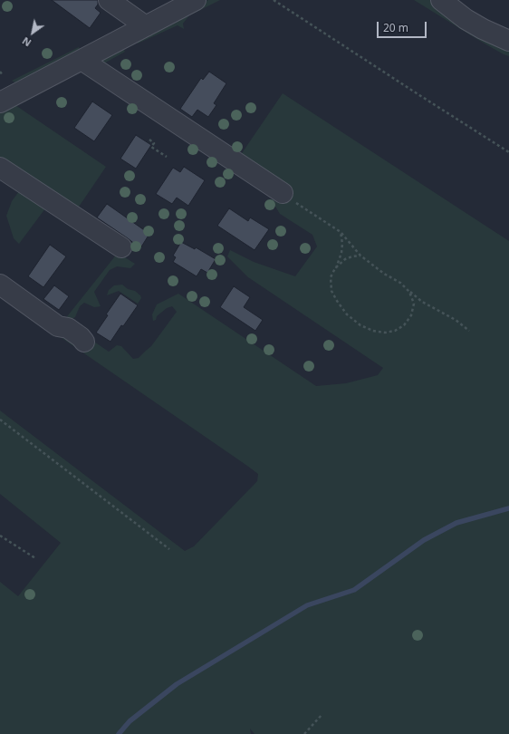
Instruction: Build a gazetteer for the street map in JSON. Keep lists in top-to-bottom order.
{
  "scale_bar": "20 m",
  "north": "bottom left"
}
